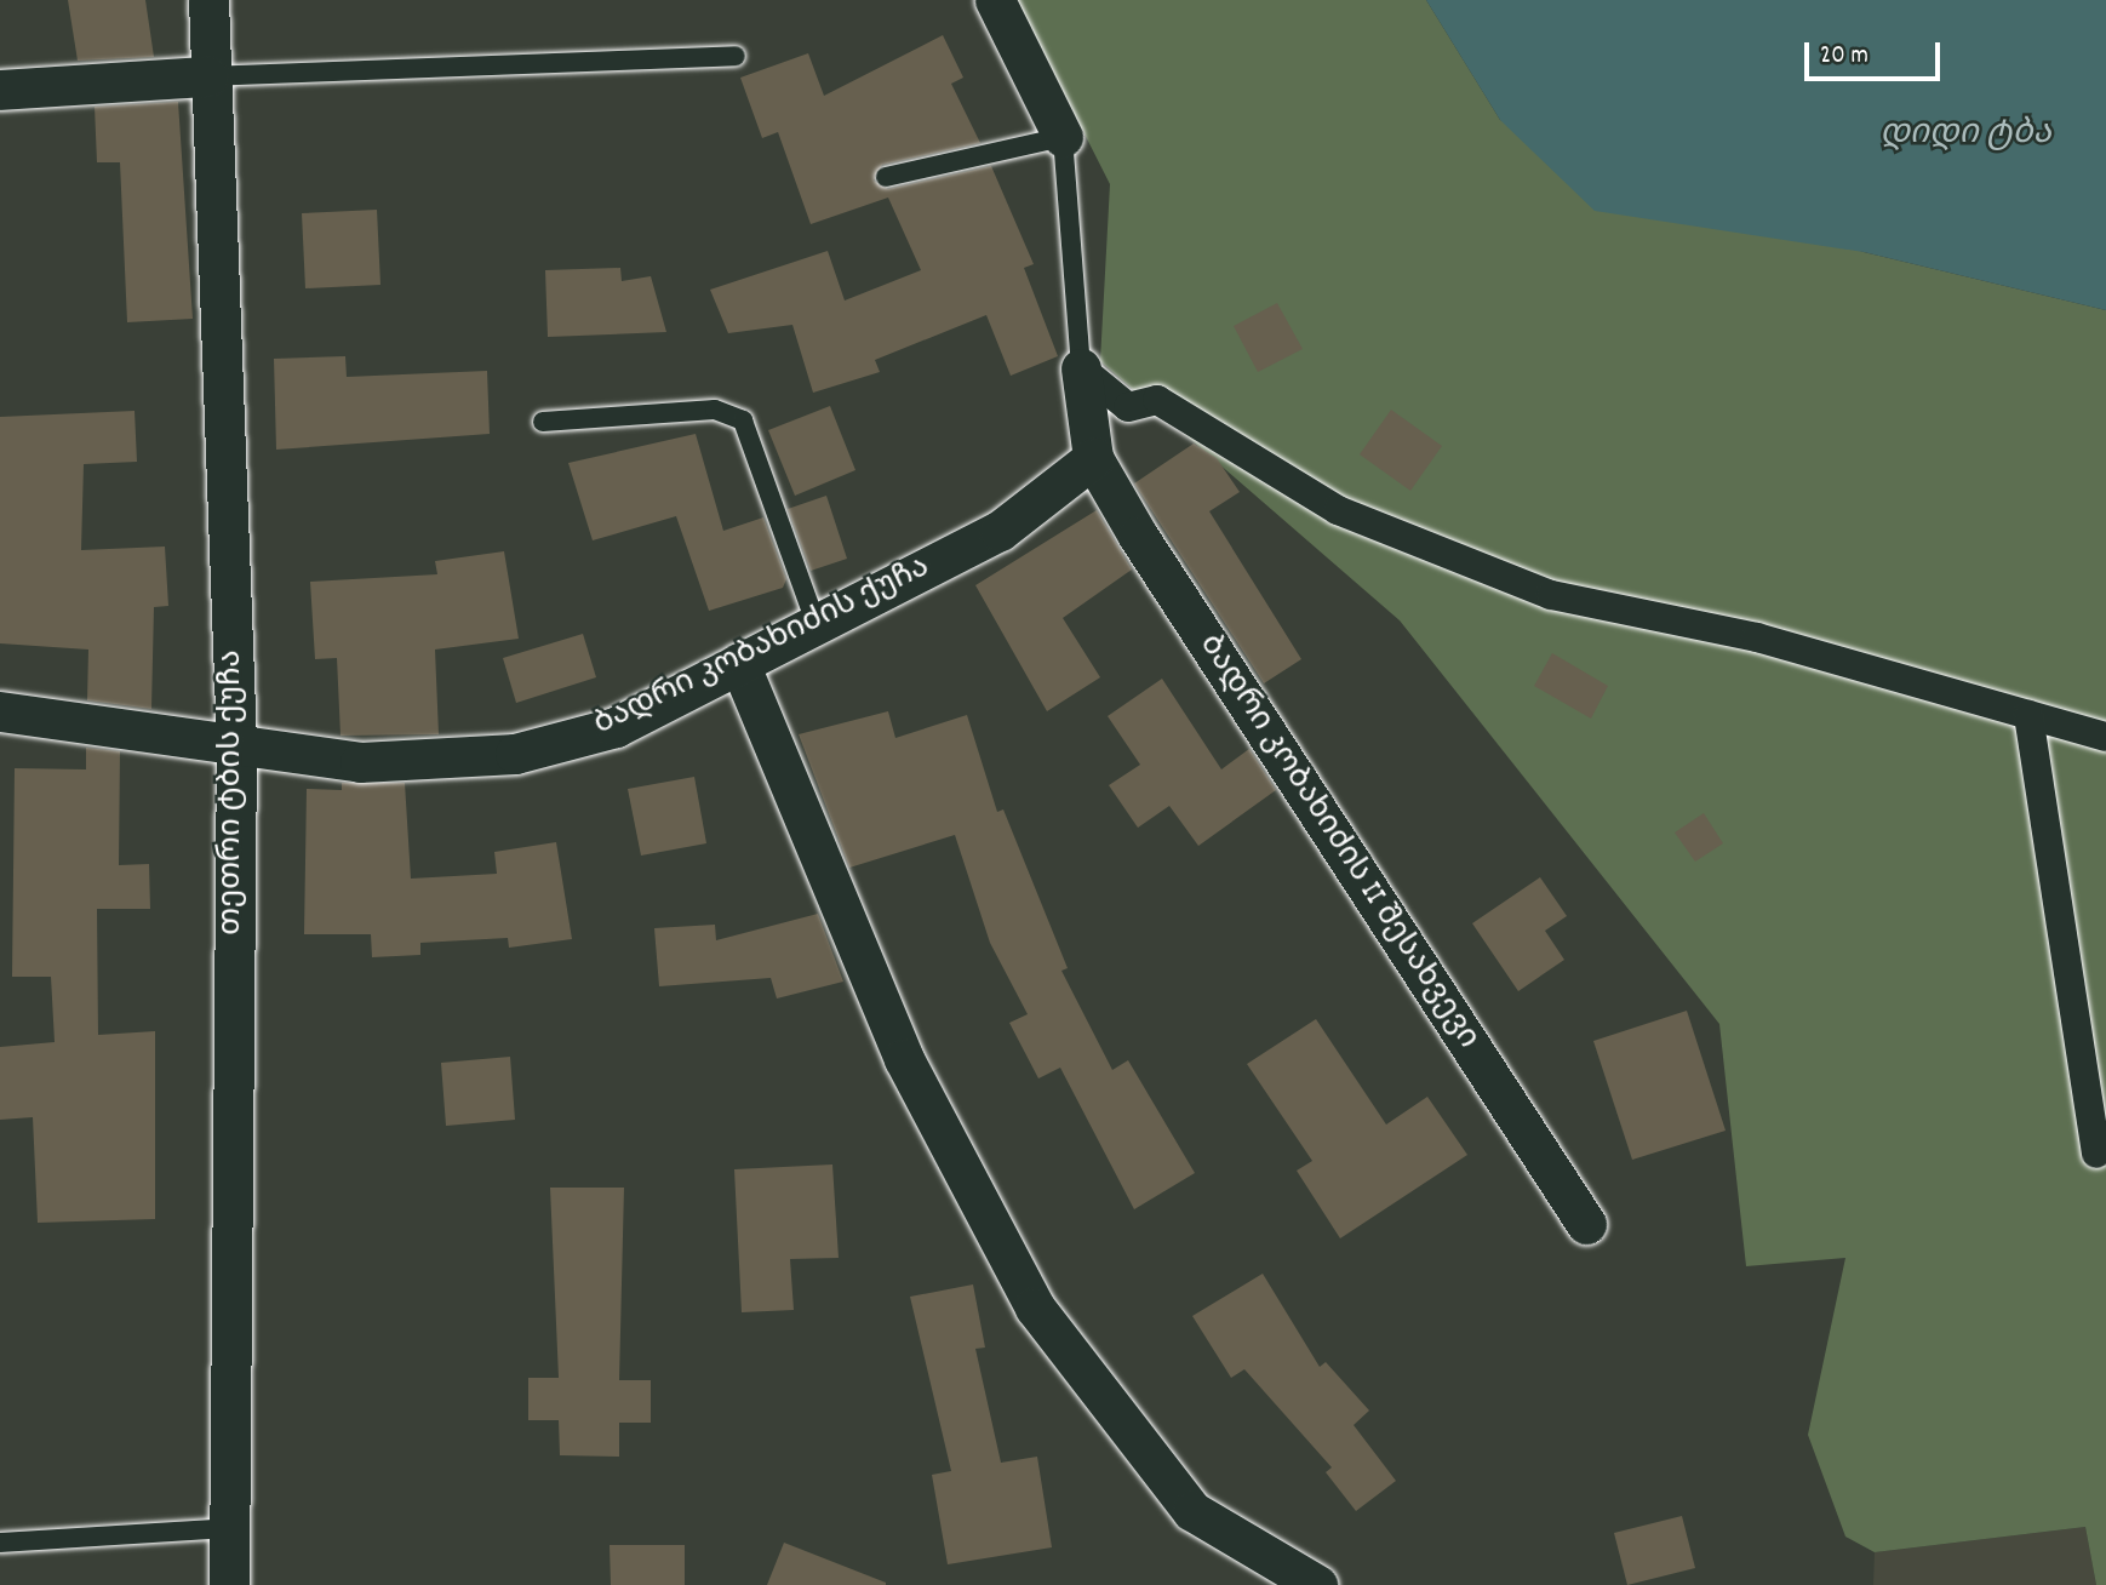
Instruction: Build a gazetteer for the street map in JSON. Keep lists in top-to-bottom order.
{
  "streets": {
    "street": ["ბადრი კობახიძის ქუჩა", "თეთრი ტბის ქუჩა", "ბადრი კობახიძის II შესახვევი"]
  },
  "crossings": [
    ["ბადრი კობახიძის ქუჩა", "თეთრი ტბის ქუჩა"],
    ["ბადრი კობახიძის ქუჩა", "ბადრი კობახიძის II შესახვევი"]
  ],
  "water": ["დიდი ტბა"],
  "scale_bar": "20 m"
}
